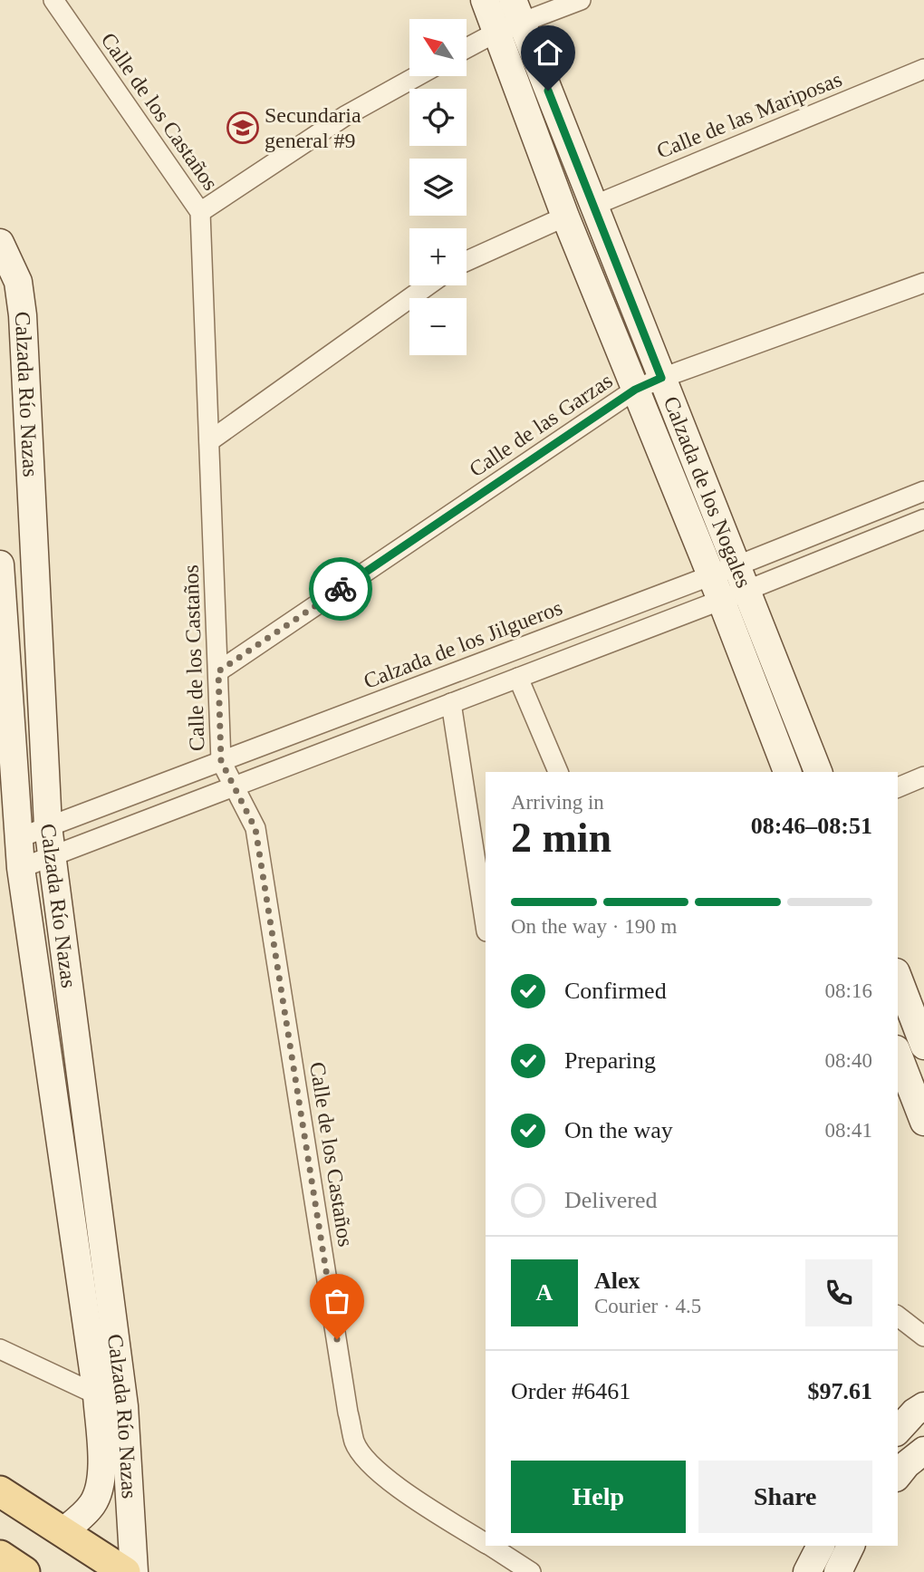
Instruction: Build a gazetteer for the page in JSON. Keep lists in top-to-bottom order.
{
  "streets": {
    "street": [
      "Calle de los Castaños",
      "Calle de las Mariposas",
      "Calzada Río Nazas",
      "Calle de las Garzas",
      "Calzada de los Nogales",
      "Calzada de los Jilgueros"
    ]
  },
  "crossings": [
    ["Calle de los Castaños", "Calle de las Garzas"],
    ["Calle de los Castaños", "Calzada de los Jilgueros"],
    ["Calle de las Mariposas", "Calzada de los Nogales"],
    ["Calzada Río Nazas", "Calzada de los Jilgueros"],
    ["Calle de las Garzas", "Calzada de los Nogales"],
    ["Calzada de los Nogales", "Calzada de los Jilgueros"]
  ],
  "places": {
    "school or university": ["Secundaria general #9"]
  },
  "north": "top left",
  "page": {
    "map_buttons": ["+", "−"],
    "heading": ["2 min", "Arriving in", "08:46–08:51"],
    "panel": [
      "Alex",
      "Courier · 4.5",
      "Order #6461",
      "$97.61"
    ],
    "bar": "On the way · 190 m",
    "list": [
      ["Confirmed", "08:16"],
      ["Preparing", "08:40"],
      ["On the way", "08:41"],
      "Delivered"
    ],
    "round": "A",
    "buttons": ["Help", "Share"]
  }
}
